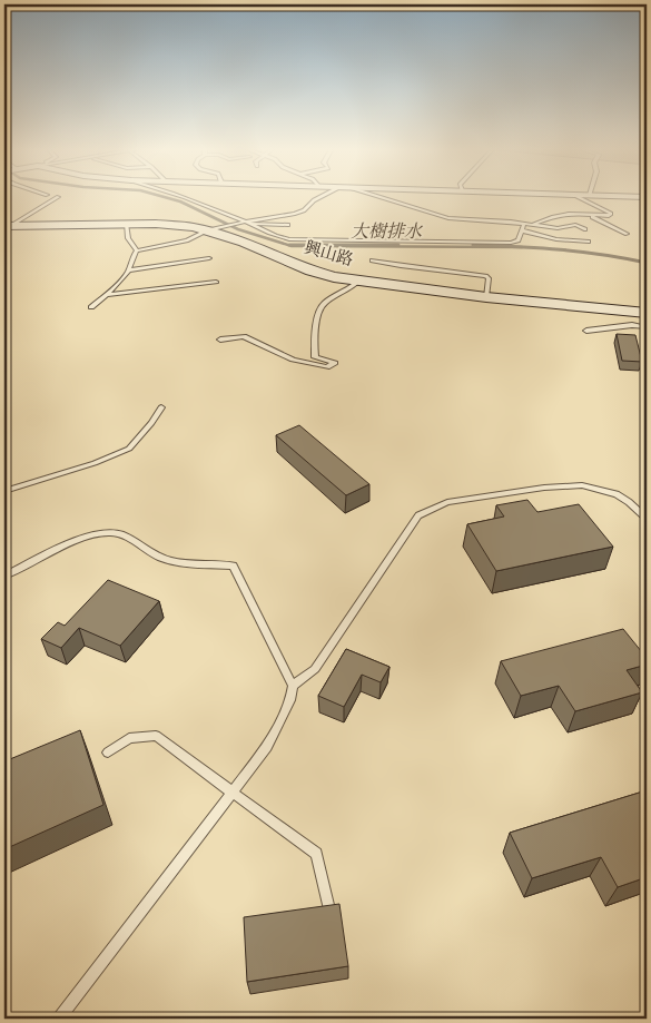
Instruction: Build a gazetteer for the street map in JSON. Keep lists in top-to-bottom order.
{
  "streets": {
    "main road": ["興山路"]
  },
  "water": ["大樹排水"]
}
